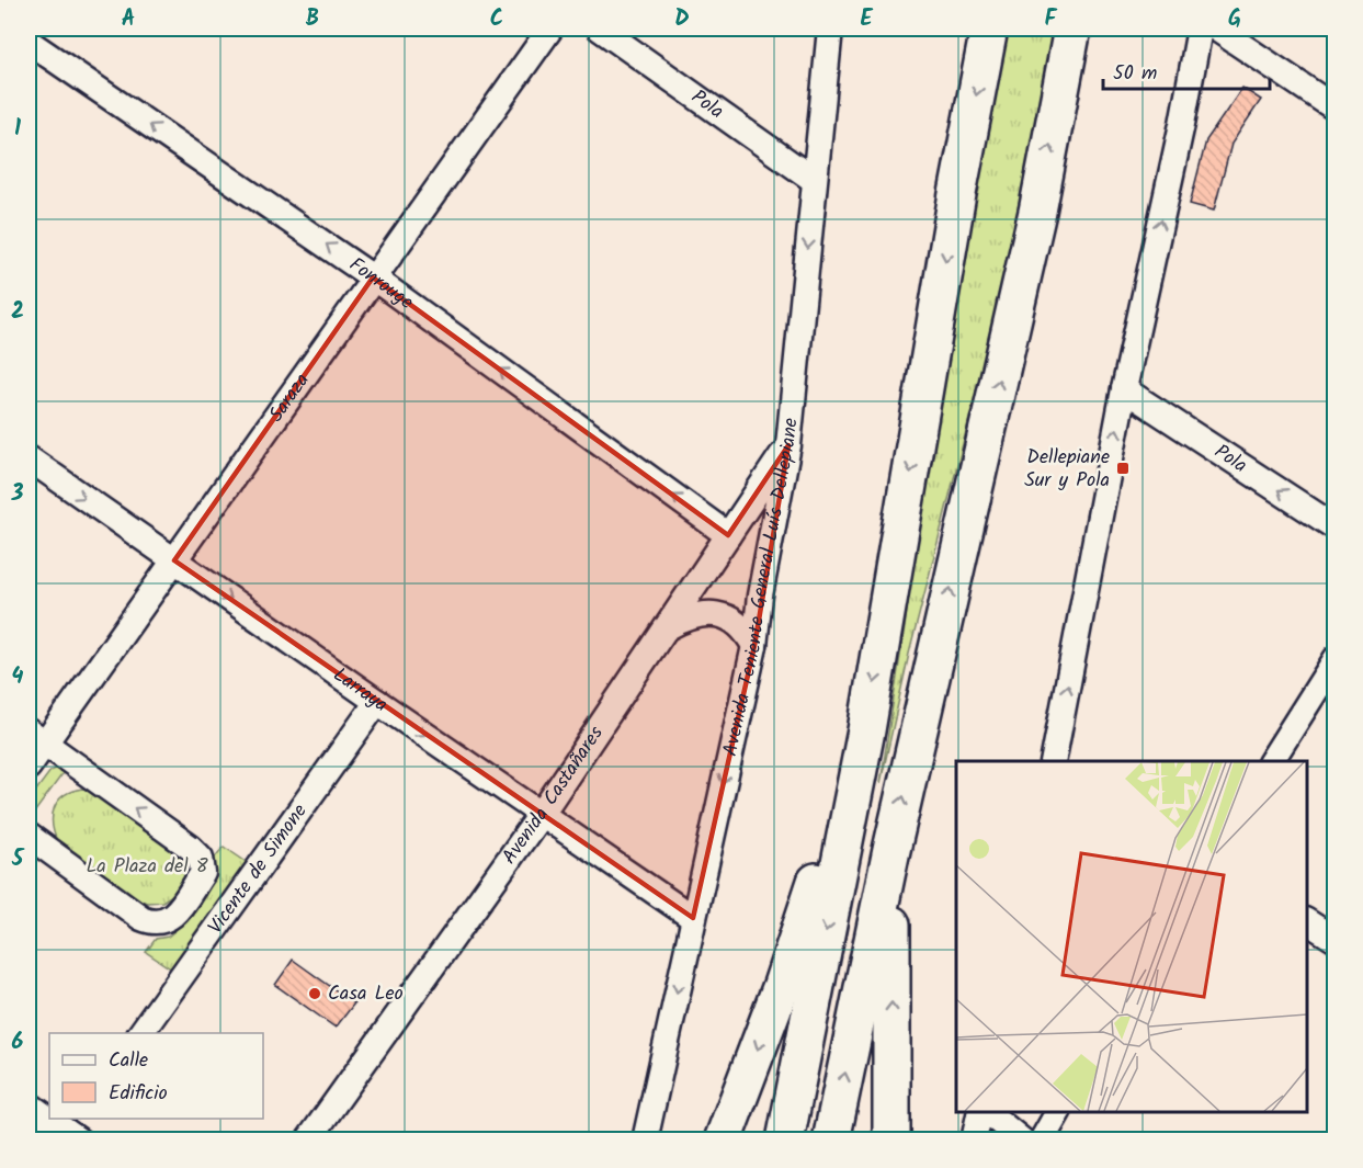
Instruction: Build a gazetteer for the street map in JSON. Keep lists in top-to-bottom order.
{
  "streets": {
    "street": [
      "Pola",
      "Fonrouge",
      "Saraza",
      "Avenida Teniente General Luís Dellepiane",
      "Larraya",
      "Avenida Castañares",
      "Vicente de Simone"
    ]
  },
  "crossings": [
    ["Pola", "Avenida Teniente General Luís Dellepiane"],
    ["Fonrouge", "Saraza"],
    ["Fonrouge", "Avenida Castañares"],
    ["Saraza", "Larraya"],
    ["Saraza", "Vicente de Simone"],
    ["Avenida Teniente General Luís Dellepiane", "Larraya"],
    ["Avenida Teniente General Luís Dellepiane", "Avenida Castañares"],
    ["Larraya", "Avenida Castañares"],
    ["Larraya", "Vicente de Simone"]
  ],
  "one_way": [
    "Pola",
    "Fonrouge",
    "Avenida Teniente General Luís Dellepiane",
    "Larraya"
  ],
  "parks": ["La Plaza del 8"],
  "places": {
    "transit": ["Dellepiane Sur y Pola"],
    "other": ["Casa Leo"]
  },
  "legend": ["Calle", "Edificio"],
  "scale_bar": "50 m",
  "grid": {
    "columns": [
      "A",
      "B",
      "C",
      "D",
      "E",
      "F",
      "G"
    ],
    "rows": [
      "1",
      "2",
      "3",
      "4",
      "5",
      "6"
    ]
  }
}
